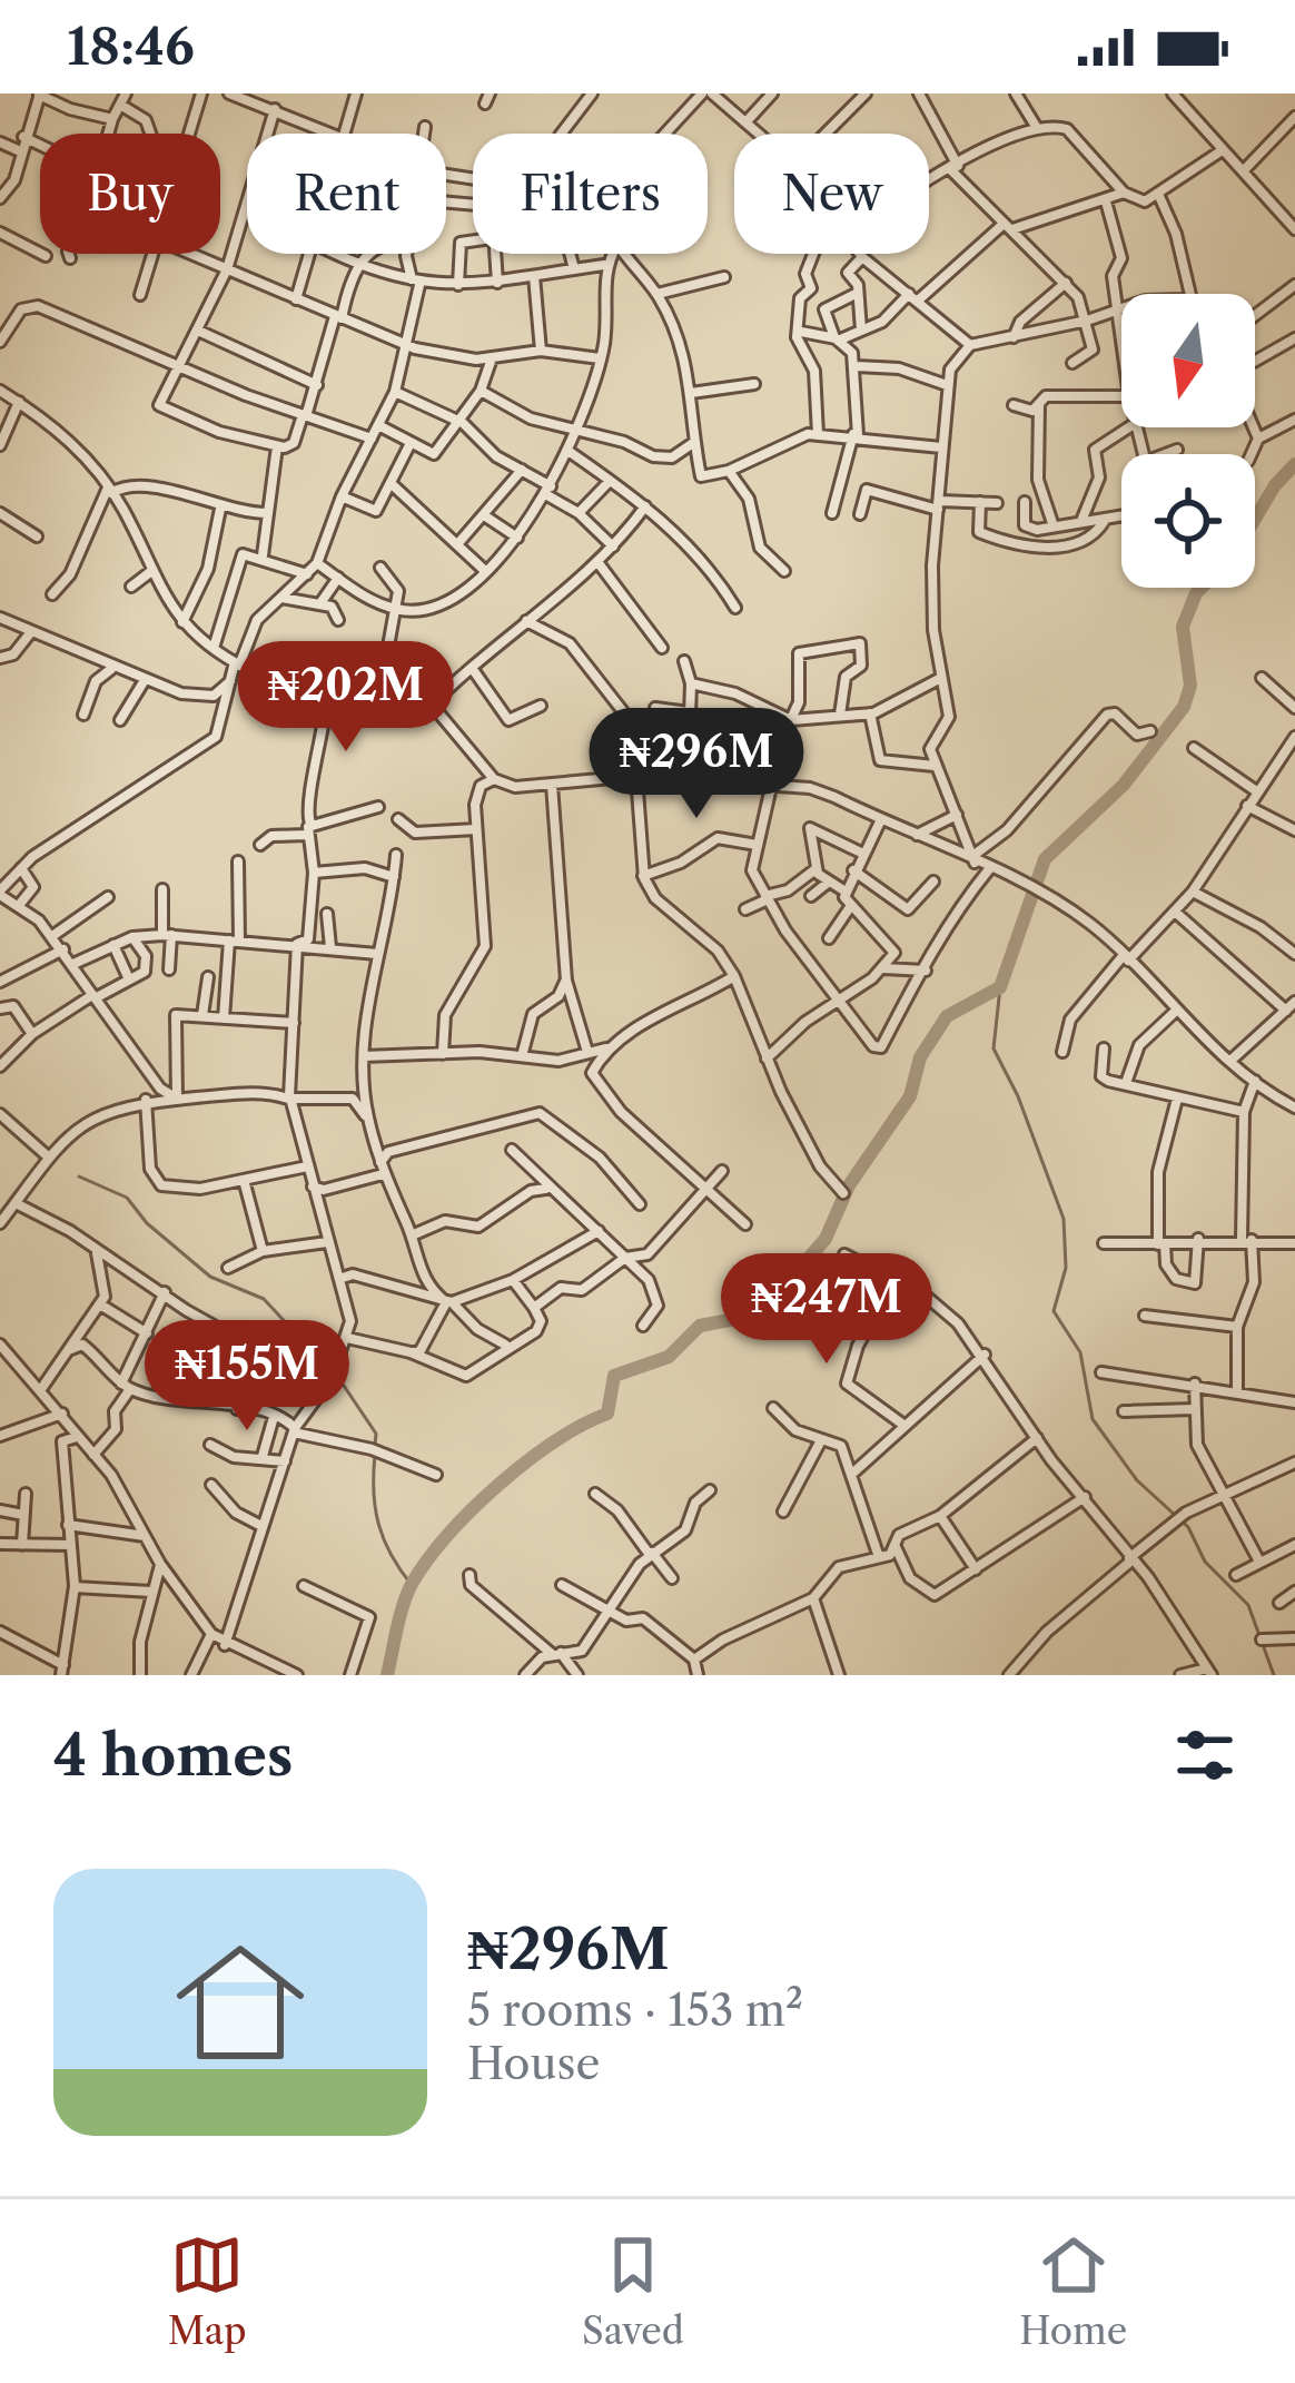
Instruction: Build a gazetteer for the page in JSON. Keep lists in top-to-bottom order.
{
  "north": "bottom",
  "page": {
    "status": "18:46",
    "chip": [
      "Buy",
      "Rent",
      "Filters",
      "New"
    ],
    "price": [
      "₦202M",
      "₦296M",
      "₦247M",
      "₦155M"
    ],
    "heading": "4 homes",
    "list": [
      {
        "name": "₦296M",
        "note": "5 rooms · 153 m² · House"
      }
    ],
    "tabs": ["Map", "Saved", "Home"]
  }
}
